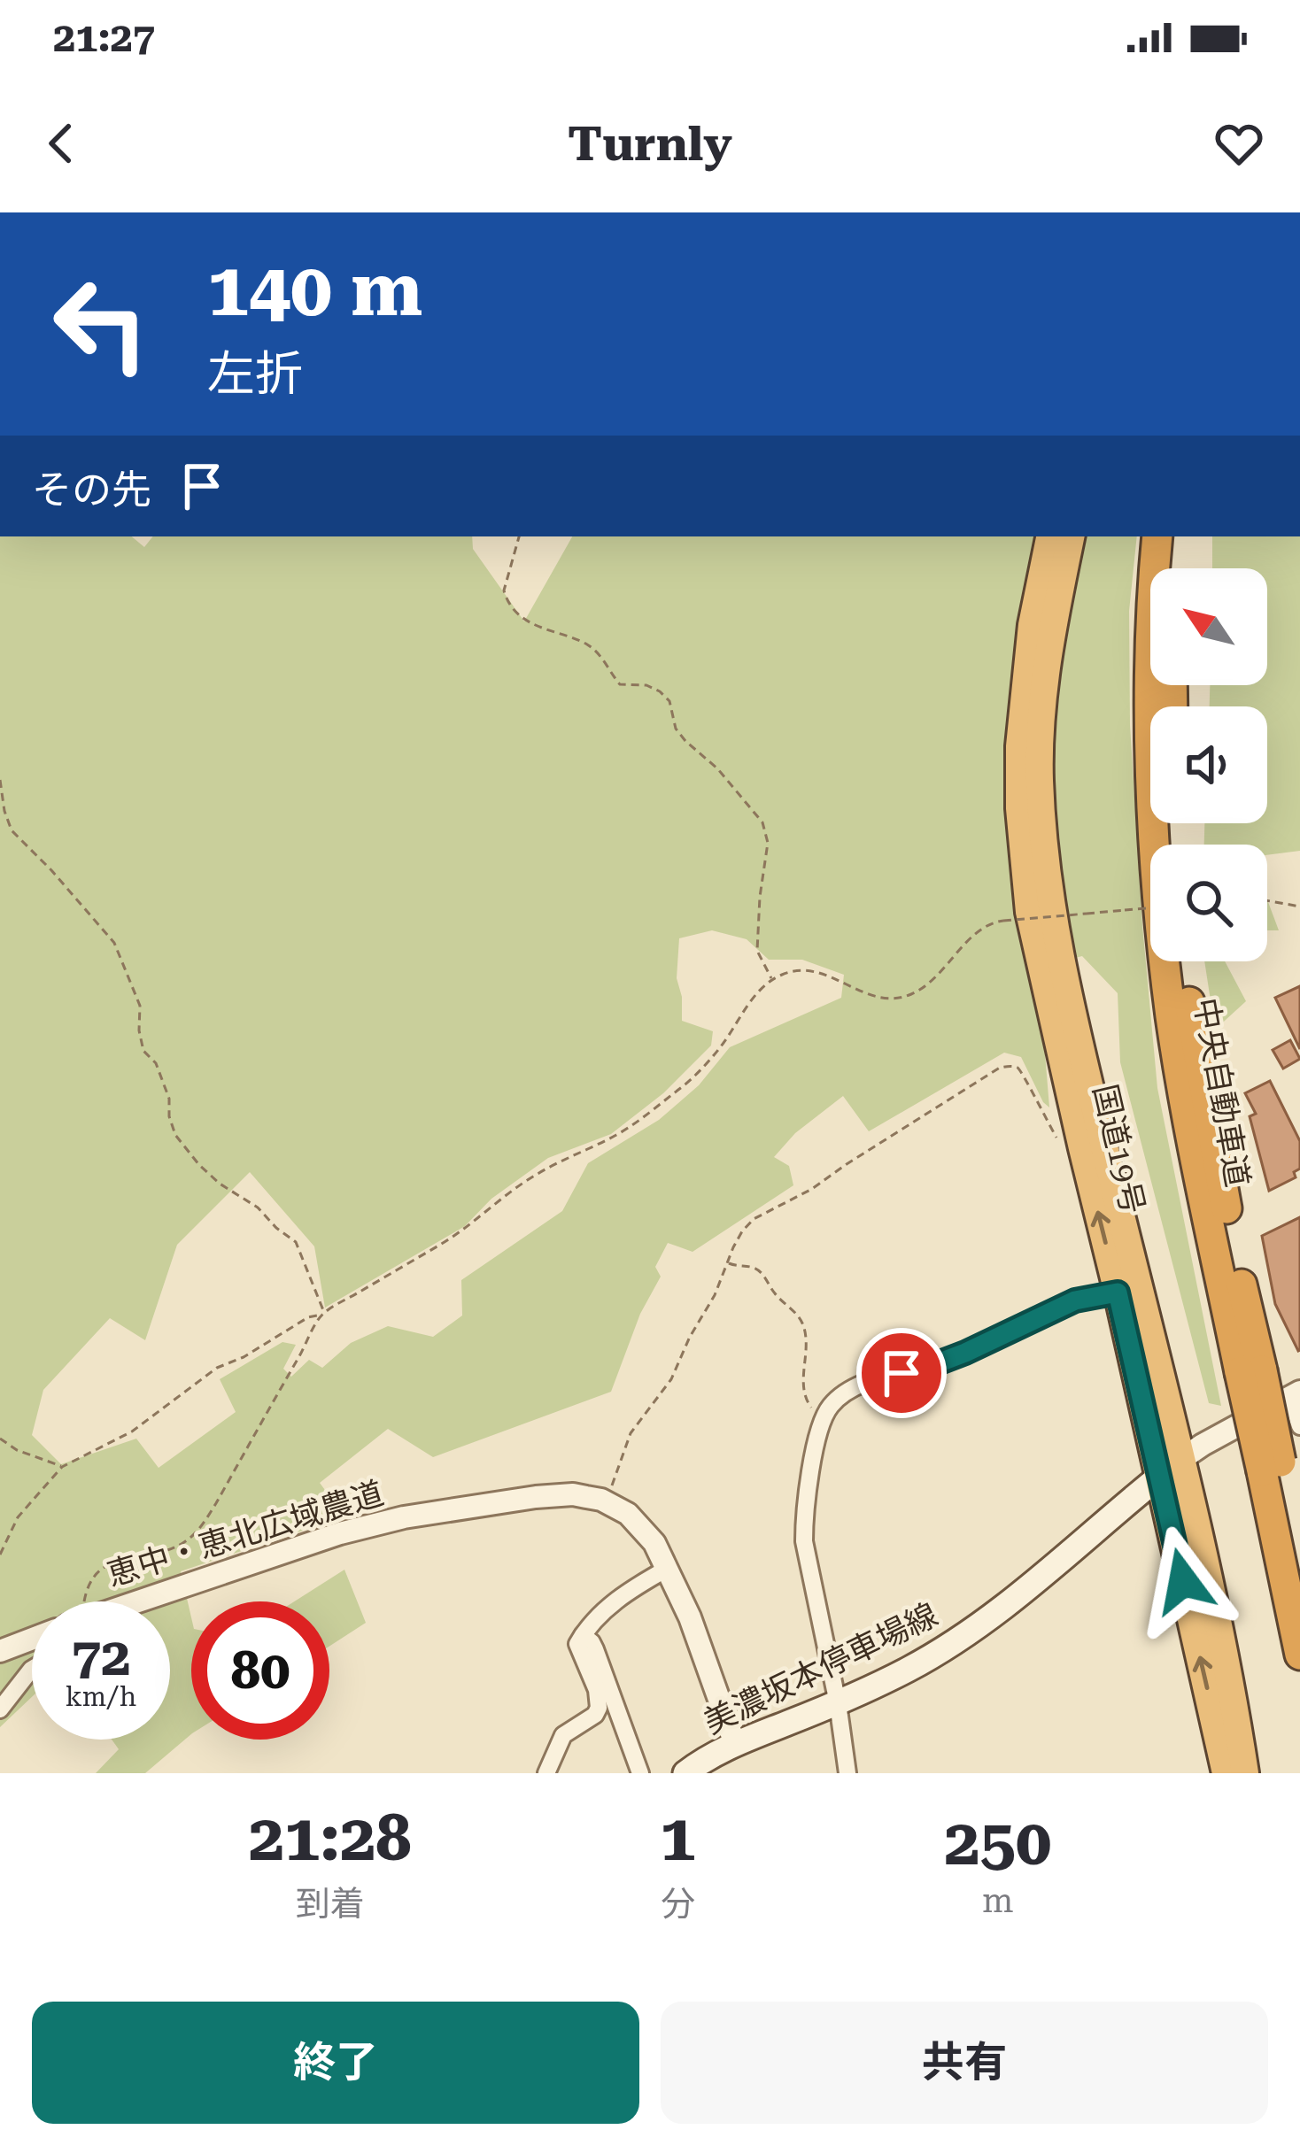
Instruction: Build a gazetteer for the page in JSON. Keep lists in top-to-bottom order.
{
  "streets": {
    "highway": ["中央自動車道", "国道19号"],
    "main road": ["美濃坂本停車場線"],
    "street": ["恵中・恵北広域農道"]
  },
  "crossings": [
    ["国道19号", "美濃坂本停車場線"]
  ],
  "north": "top left",
  "page": {
    "status": "21:27",
    "header": "Turnly",
    "turn": ["140 m", "左折"],
    "then": "その先",
    "speed": "72 km/h",
    "limit": "80",
    "eta": [
      "21:28",
      "到着",
      "1",
      "分",
      "250",
      "m"
    ],
    "buttons": ["終了", "共有"]
  }
}
